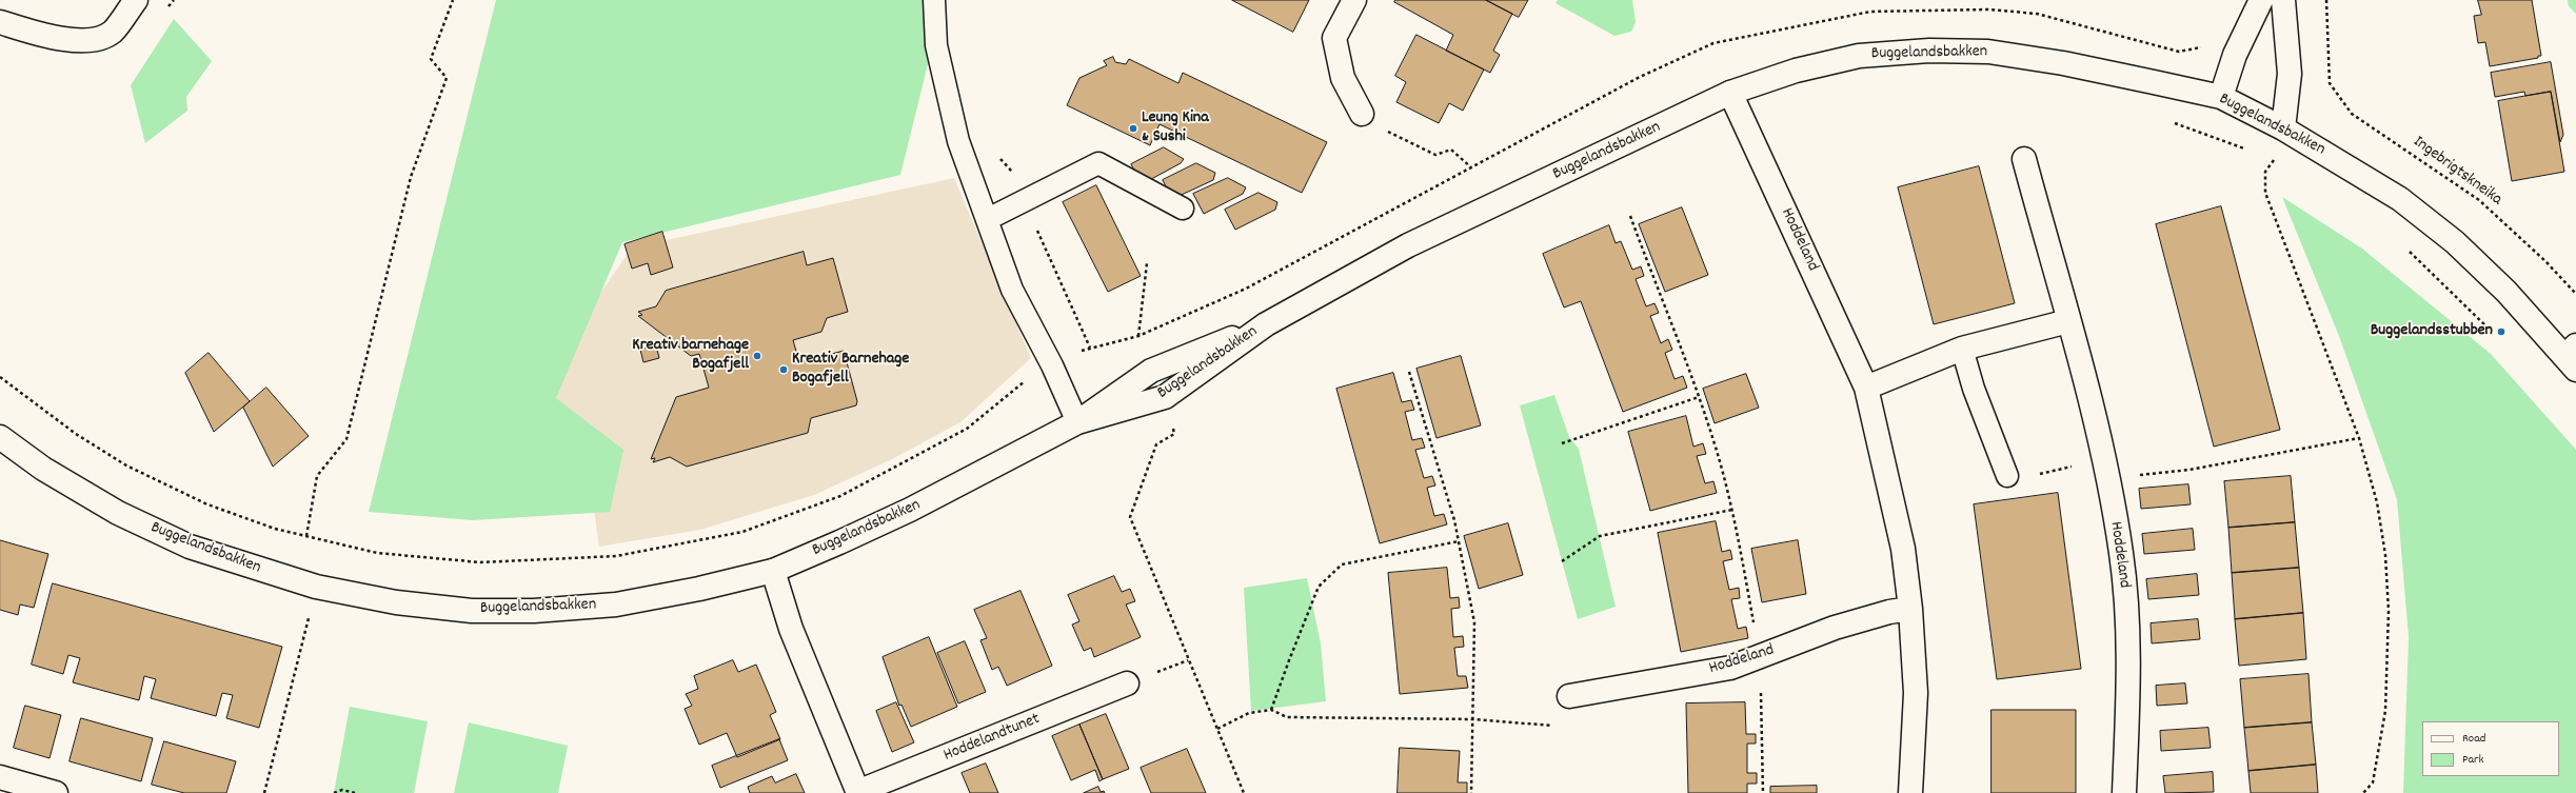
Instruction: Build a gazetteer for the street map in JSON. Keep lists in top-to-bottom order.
{
  "streets": {
    "street": ["Buggelandsbakken", "Hoddeland", "Hoddelandtunet"],
    "path": ["Ingebrigtskneika"]
  },
  "crossings": [
    ["Buggelandsbakken", "Hoddeland"],
    ["Buggelandsbakken", "Hoddelandtunet"]
  ],
  "places": [
    "Leung Kina & Sushi",
    "Buggelandsstubben",
    "Kreativ barnehage Bogafjell",
    "Kreativ Barnehage Bogafjell"
  ],
  "legend": ["Road", "Park"]
}
